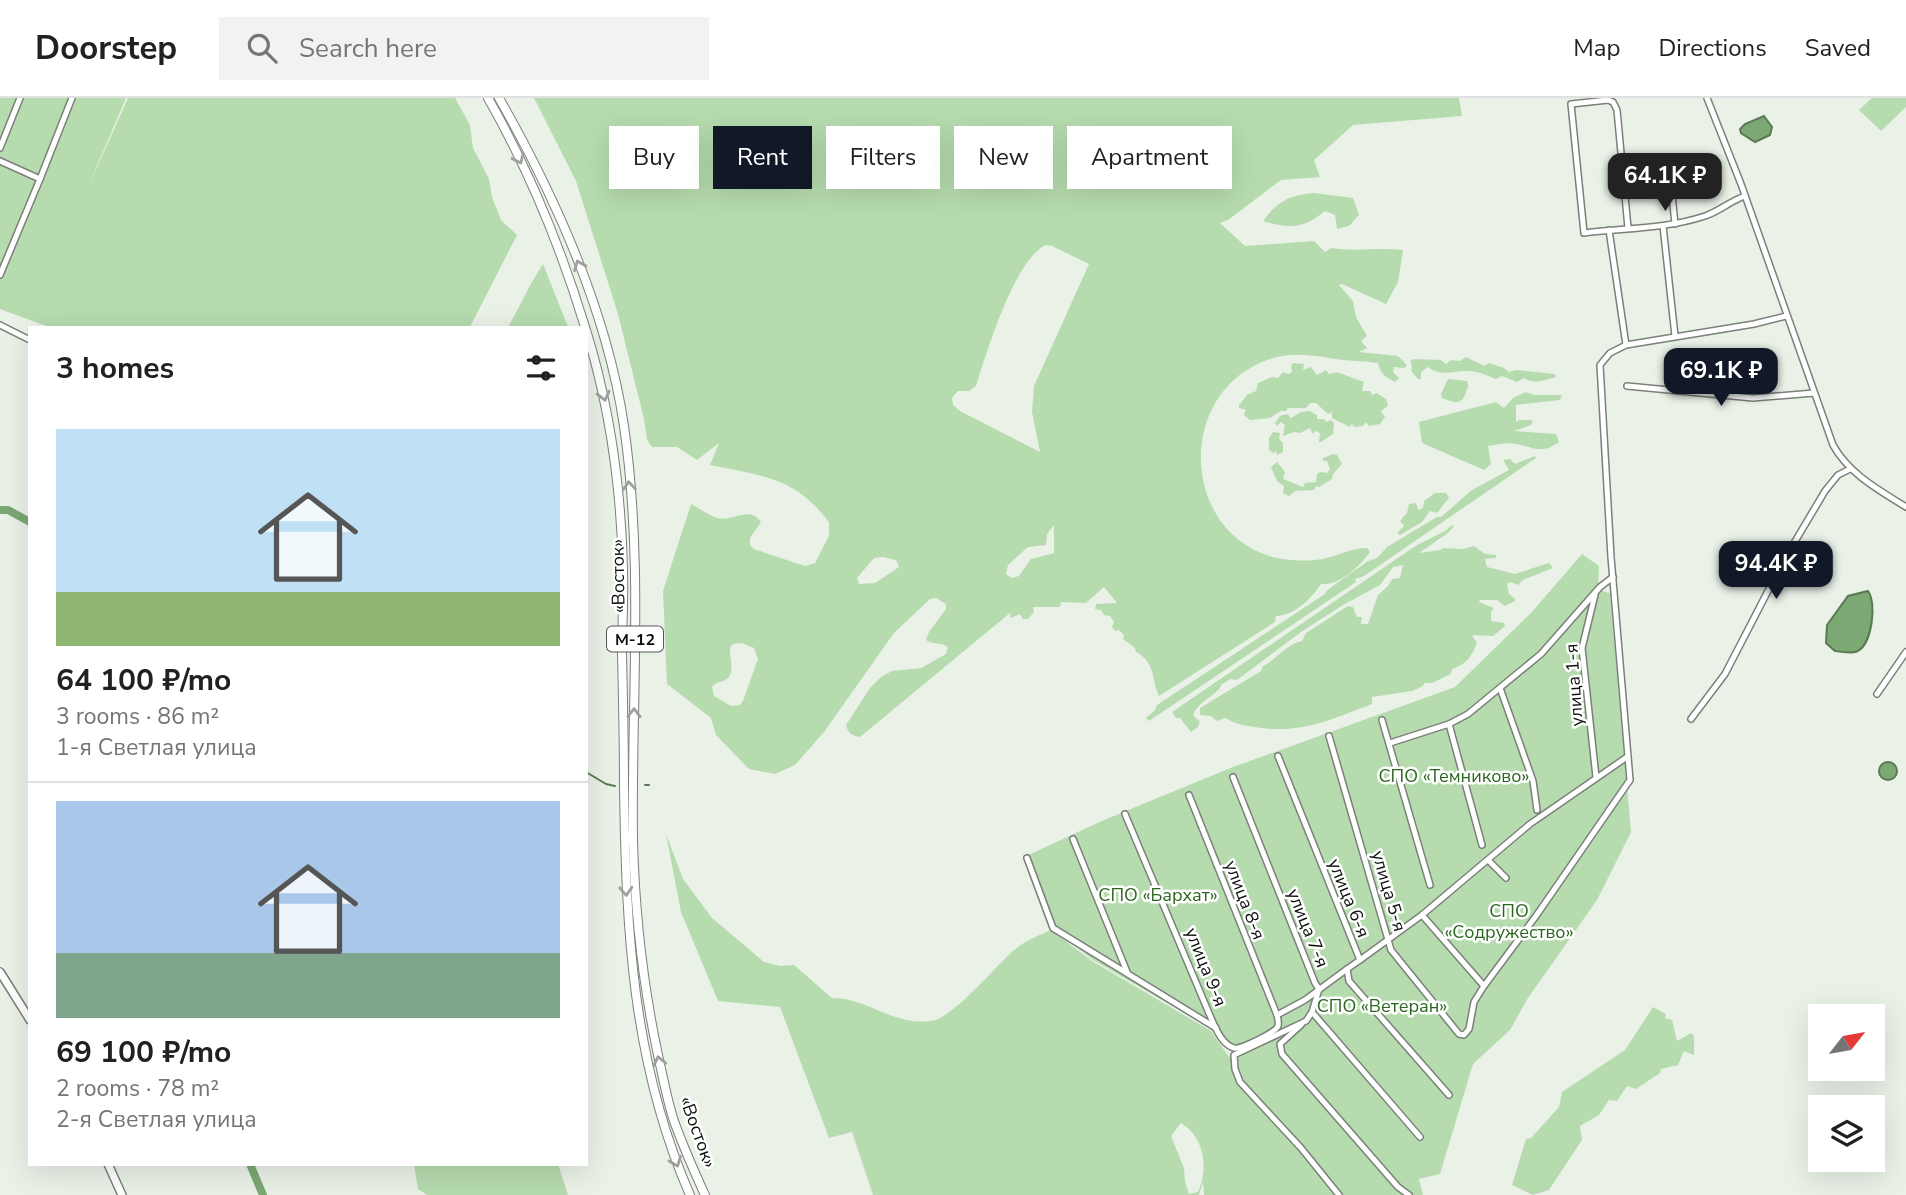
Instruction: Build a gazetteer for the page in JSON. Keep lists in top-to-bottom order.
{
  "streets": {
    "highway": ["«Восток»", "М-12"],
    "street": [
      "улица 1-я",
      "улица 5-я",
      "улица 6-я",
      "улица 8-я",
      "улица 7-я",
      "улица 9-я"
    ]
  },
  "crossings": [
    ["улица 6-я", "улица 8-я"],
    ["улица 6-я", "улица 7-я"],
    ["улица 6-я", "улица 9-я"]
  ],
  "parks": [
    "СПО «Темниково»",
    "СПО «Бархат»",
    "СПО «Содружество»",
    "СПО «Ветеран»"
  ],
  "north": "top right",
  "page": {
    "header": "Doorstep",
    "search": "Search here",
    "nav": ["Map", "Directions", "Saved"],
    "chip": [
      "Buy",
      "Rent",
      "Filters",
      "New",
      "Apartment"
    ],
    "price": ["64.1K ₽", "69.1K ₽", "94.4K ₽"],
    "heading": "3 homes",
    "list": [
      {
        "name": "64 100 ₽/mo",
        "note": "3 rooms · 86 m² · 1-я Светлая улица"
      },
      {
        "name": "69 100 ₽/mo",
        "note": "2 rooms · 78 m² · 2-я Светлая улица"
      }
    ]
  }
}
